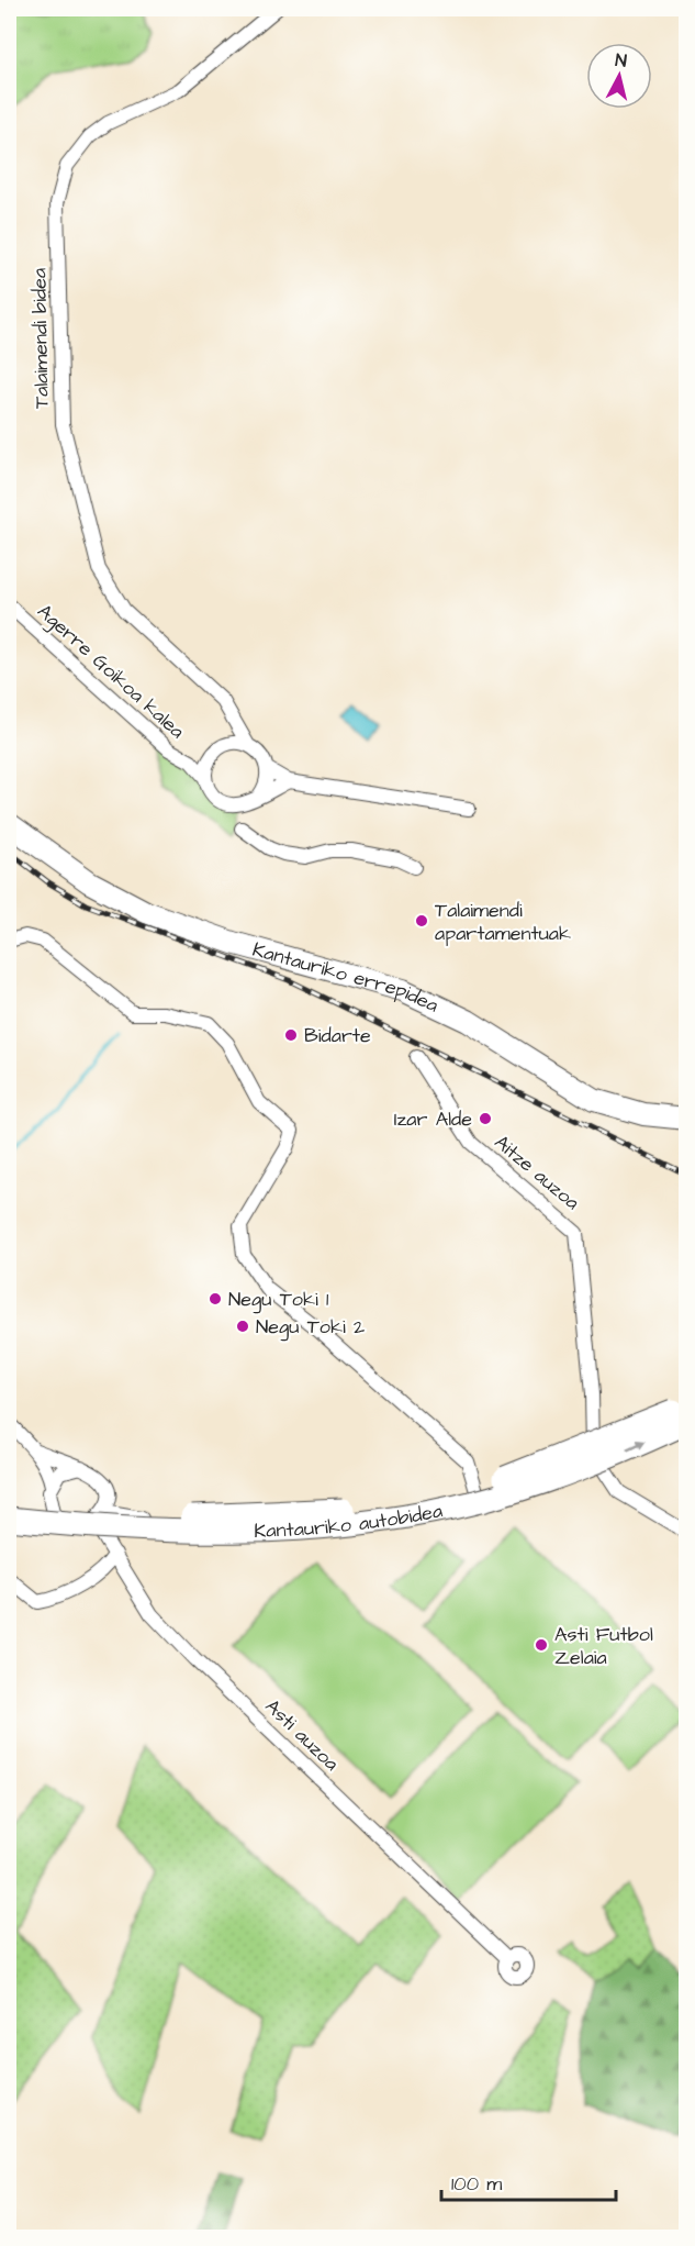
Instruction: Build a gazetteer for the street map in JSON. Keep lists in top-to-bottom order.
{
  "streets": {
    "highway": ["Kantauriko errepidea", "Kantauriko autobidea"],
    "street": [
      "Talaimendi bidea",
      "Agerre Goikoa kalea",
      "Aitze auzoa",
      "Asti auzoa"
    ]
  },
  "crossings": [
    ["Talaimendi bidea", "Agerre Goikoa kalea"]
  ],
  "places": [
    "Talaimendi apartamentuak",
    "Bidarte",
    "Izar Alde",
    "Negu Toki 1",
    "Negu Toki 2",
    "Asti Futbol Zelaia"
  ],
  "scale_bar": "100 m",
  "north": "top"
}
